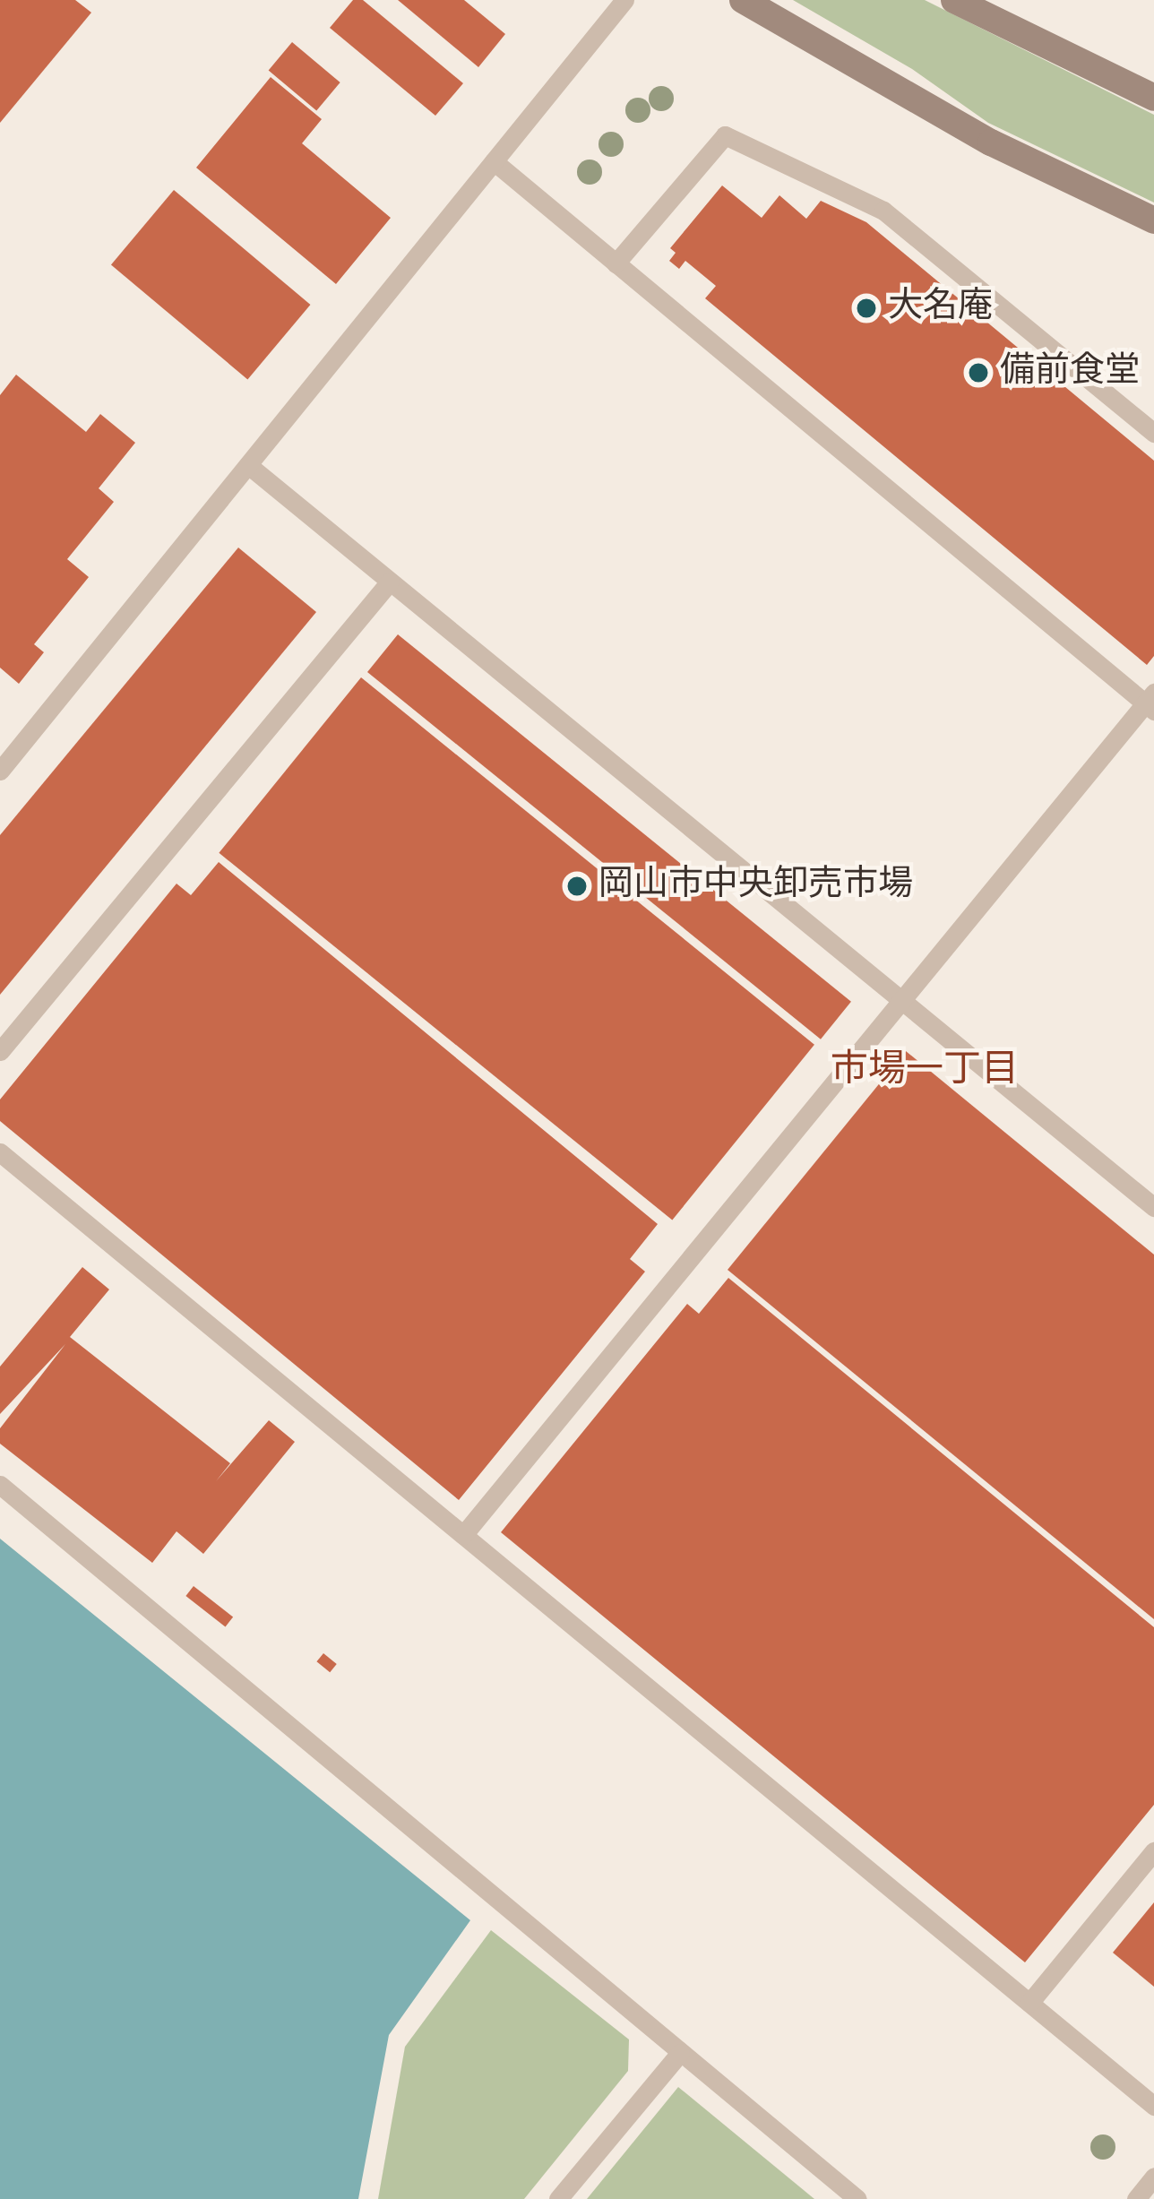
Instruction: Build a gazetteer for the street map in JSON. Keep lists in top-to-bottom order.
{
  "districts": ["市場一丁目"],
  "places": ["大名庵", "備前食堂", "岡山市中央卸売市場"]
}
